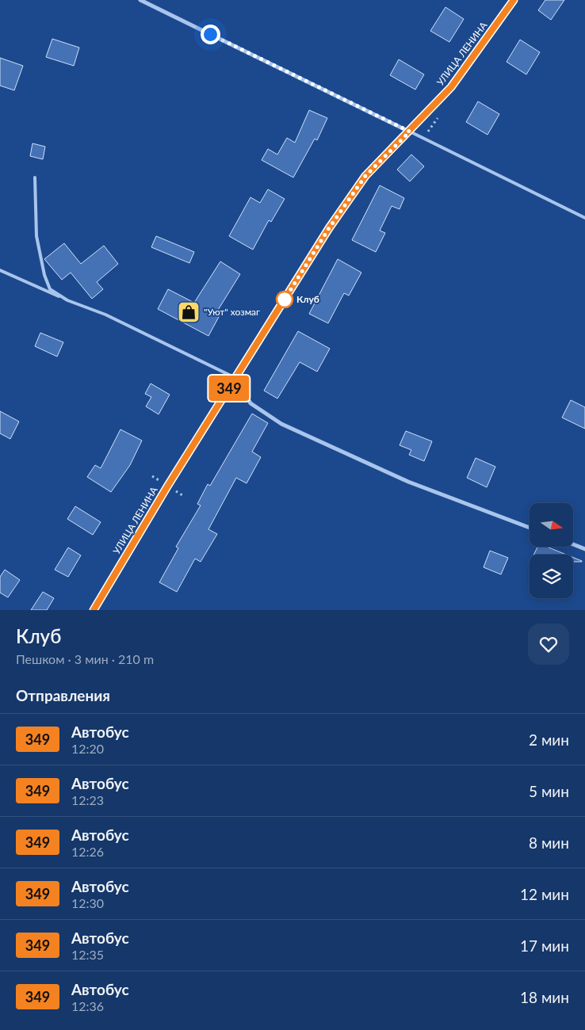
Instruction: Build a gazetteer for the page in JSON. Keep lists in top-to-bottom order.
{
  "streets": {
    "main road": ["УЛИЦА ЛЕНИНА"]
  },
  "places": {
    "other": ["Клуб"],
    "shop": ["\"Уют\" хозмаг"]
  },
  "lines": ["bus line 349"],
  "north": "right",
  "page": {
    "on_map": "349",
    "heading": [
      ["Клуб", "Пешком · 3 мин · 210 m"],
      "Отправления"
    ],
    "list": [
      {
        "mark": "349",
        "name": "Автобус",
        "note": "12:20",
        "value": "2 мин"
      },
      {
        "mark": "349",
        "name": "Автобус",
        "note": "12:23",
        "value": "5 мин"
      },
      {
        "mark": "349",
        "name": "Автобус",
        "note": "12:26",
        "value": "8 мин"
      },
      {
        "mark": "349",
        "name": "Автобус",
        "note": "12:30",
        "value": "12 мин"
      },
      {
        "mark": "349",
        "name": "Автобус",
        "note": "12:35",
        "value": "17 мин"
      },
      {
        "mark": "349",
        "name": "Автобус",
        "note": "12:36",
        "value": "18 мин"
      }
    ]
  }
}
